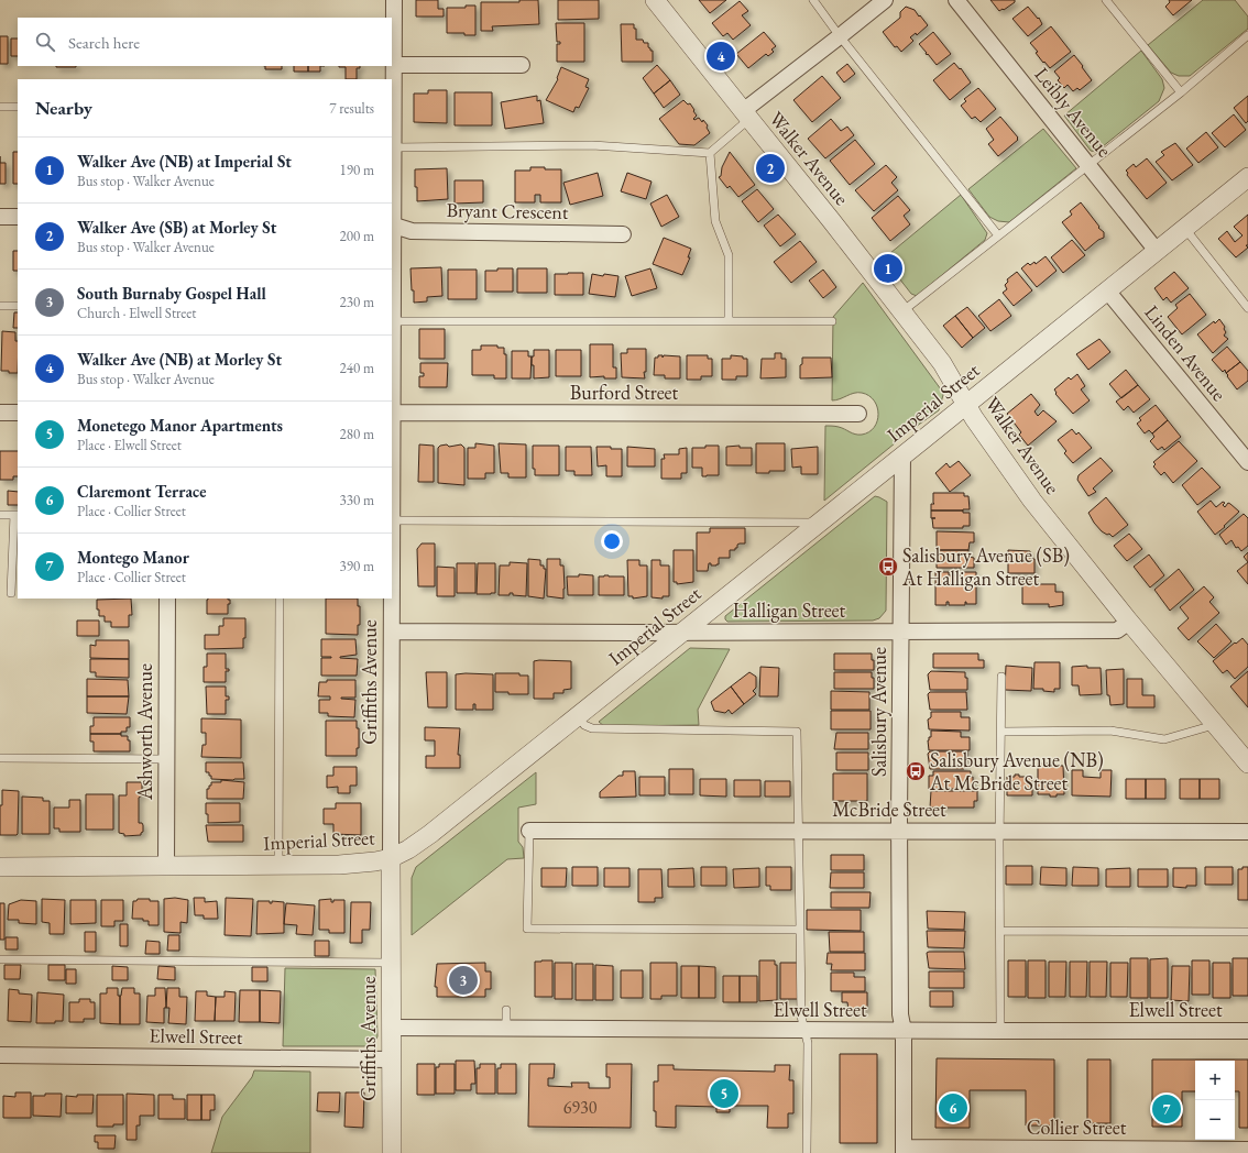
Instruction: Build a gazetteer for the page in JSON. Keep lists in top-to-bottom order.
{
  "streets": {
    "street": [
      "Leibly Avenue",
      "Walker Avenue",
      "Bryant Crescent",
      "Linden Avenue",
      "Burford Street",
      "Imperial Street",
      "Halligan Street",
      "Griffiths Avenue",
      "Salisbury Avenue",
      "Ashworth Avenue",
      "McBride Street",
      "Elwell Street",
      "Collier Street"
    ]
  },
  "crossings": [
    ["Leibly Avenue", "Imperial Street"],
    ["Walker Avenue", "Imperial Street"],
    ["Walker Avenue", "Halligan Street"],
    ["Bryant Crescent", "Griffiths Avenue"],
    ["Linden Avenue", "Imperial Street"],
    ["Burford Street", "Griffiths Avenue"],
    ["Imperial Street", "Halligan Street"],
    ["Imperial Street", "Griffiths Avenue"],
    ["Imperial Street", "Salisbury Avenue"],
    ["Imperial Street", "Ashworth Avenue"],
    ["Halligan Street", "Griffiths Avenue"],
    ["Halligan Street", "Salisbury Avenue"],
    ["Griffiths Avenue", "Elwell Street"],
    ["Salisbury Avenue", "McBride Street"],
    ["Salisbury Avenue", "Elwell Street"],
    ["Salisbury Avenue", "Collier Street"]
  ],
  "places": {
    "bus stop": ["Salisbury Avenue (SB) At Halligan Street", "Salisbury Avenue (NB) At McBride Street"]
  },
  "house_numbers": ["6930"],
  "page": {
    "search": "Search here",
    "pins": [
      "4",
      "2",
      "1",
      "3",
      "5",
      "6",
      "7"
    ],
    "heading": ["Nearby", "7 results"],
    "list": [
      {
        "mark": "1",
        "name": "Walker Ave (NB) at Imperial St",
        "note": "Bus stop · Walker Avenue",
        "value": "190 m"
      },
      {
        "mark": "2",
        "name": "Walker Ave (SB) at Morley St",
        "note": "Bus stop · Walker Avenue",
        "value": "200 m"
      },
      {
        "mark": "3",
        "name": "South Burnaby Gospel Hall",
        "note": "Church · Elwell Street",
        "value": "230 m"
      },
      {
        "mark": "4",
        "name": "Walker Ave (NB) at Morley St",
        "note": "Bus stop · Walker Avenue",
        "value": "240 m"
      },
      {
        "mark": "5",
        "name": "Monetego Manor Apartments",
        "note": "Place · Elwell Street",
        "value": "280 m"
      },
      {
        "mark": "6",
        "name": "Claremont Terrace",
        "note": "Place · Collier Street",
        "value": "330 m"
      },
      {
        "mark": "7",
        "name": "Montego Manor",
        "note": "Place · Collier Street",
        "value": "390 m"
      }
    ],
    "map_buttons": ["+", "−"]
  }
}
